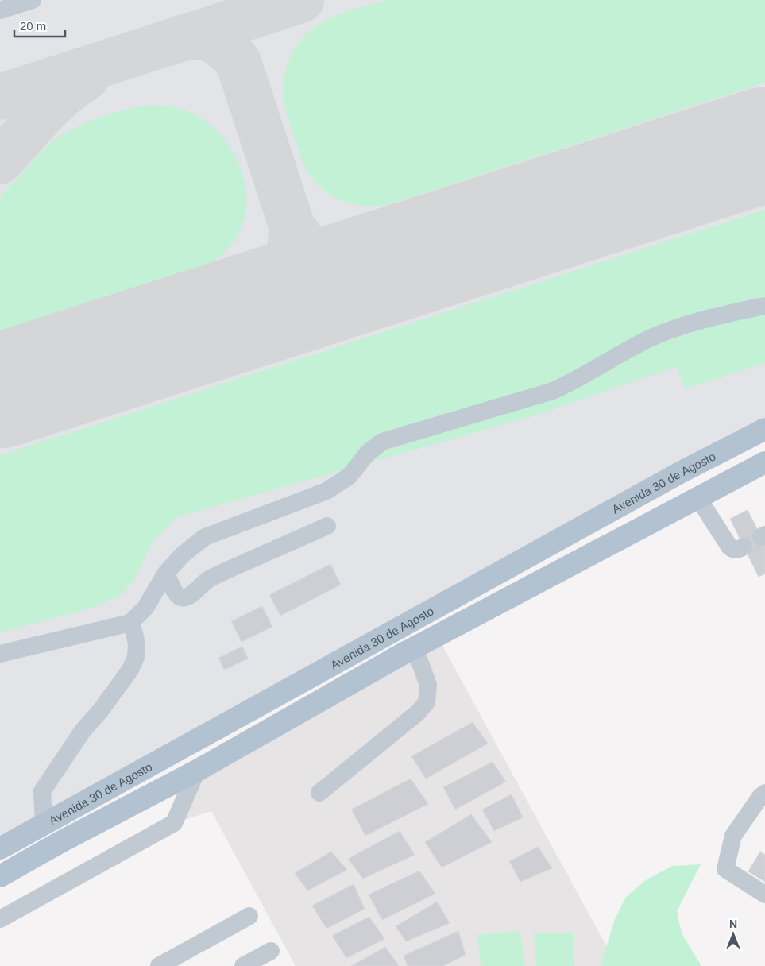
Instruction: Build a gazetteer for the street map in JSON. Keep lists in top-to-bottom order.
{
  "streets": {
    "main road": ["Avenida 30 de Agosto"]
  },
  "scale_bar": "20 m",
  "north": "top"
}
